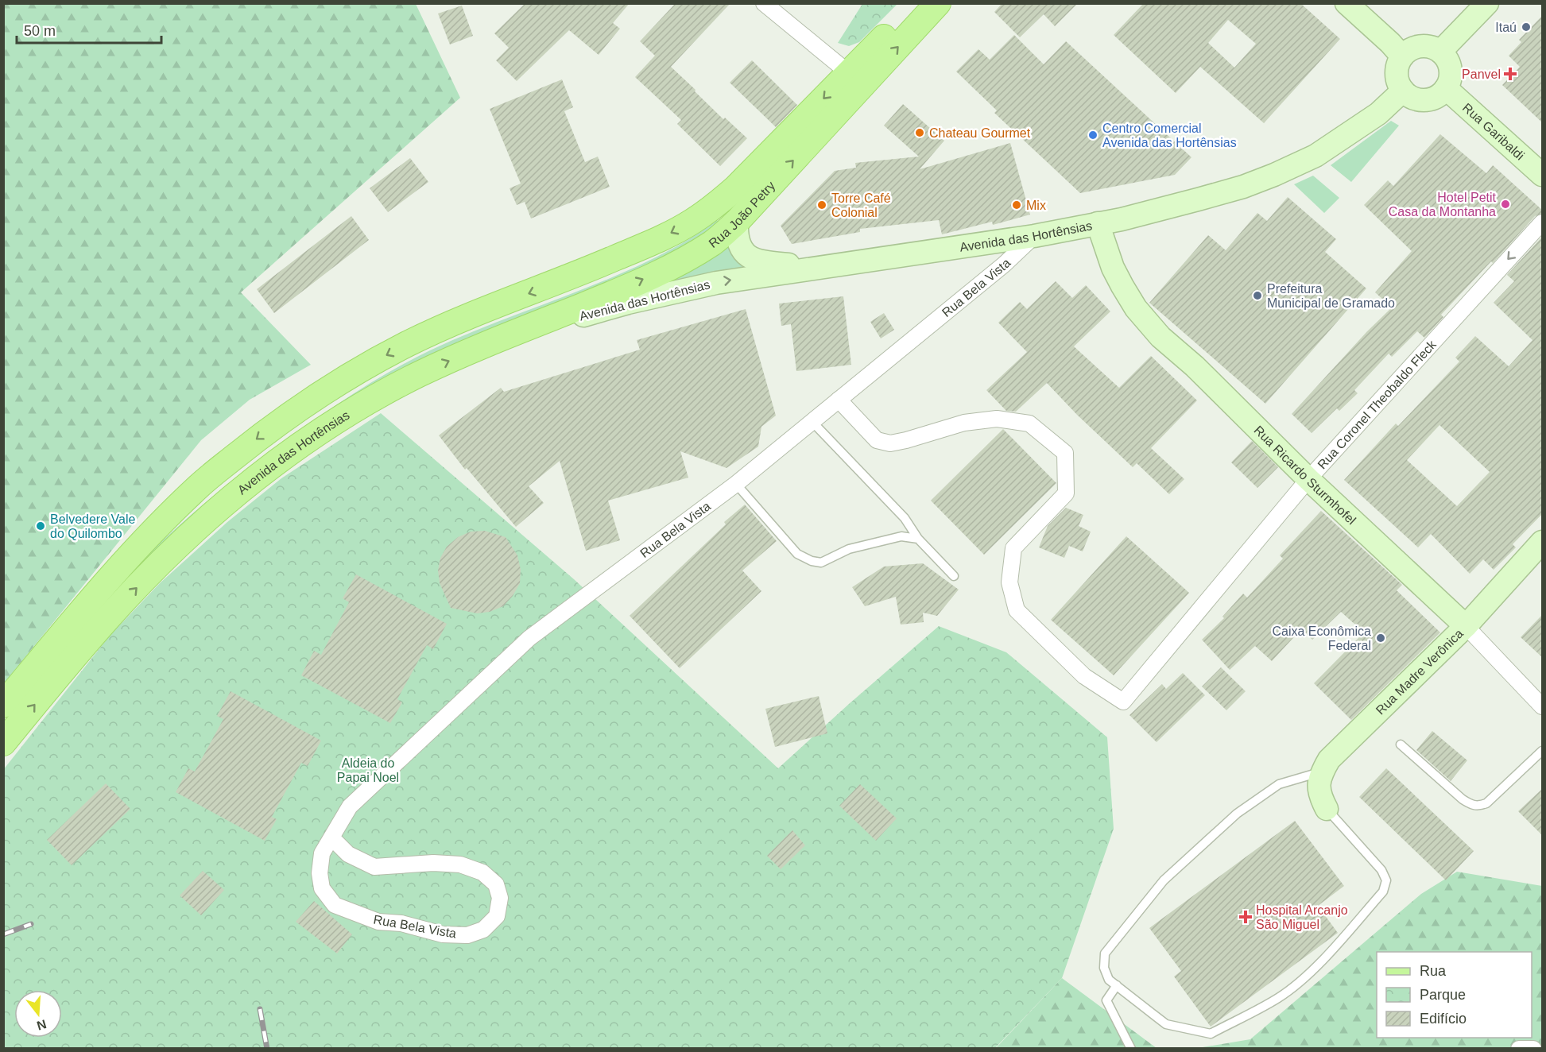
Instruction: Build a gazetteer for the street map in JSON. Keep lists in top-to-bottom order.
{
  "streets": {
    "main road": [
      "Rua Garibaldi",
      "Rua João Petry",
      "Avenida das Hortênsias",
      "Rua Ricardo Sturmhofel",
      "Rua Madre Verônica"
    ],
    "street": ["Rua Bela Vista", "Rua Coronel Theobaldo Fleck"]
  },
  "crossings": [
    ["Rua Garibaldi", "Avenida das Hortênsias"],
    ["Rua João Petry", "Avenida das Hortênsias"],
    ["Avenida das Hortênsias", "Rua Bela Vista"],
    ["Avenida das Hortênsias", "Rua Ricardo Sturmhofel"],
    ["Rua Bela Vista", "Rua Coronel Theobaldo Fleck"],
    ["Rua Coronel Theobaldo Fleck", "Rua Ricardo Sturmhofel"],
    ["Rua Ricardo Sturmhofel", "Rua Madre Verônica"]
  ],
  "one_way": ["Avenida das Hortênsias"],
  "parks": ["Aldeia do Papai Noel"],
  "places": {
    "other": [
      "Itaú",
      "Chateau Gourmet",
      "Centro Comercial Avenida das Hortênsias",
      "Hotel Petit Casa da Montanha",
      "Torre Café Colonial",
      "Mix",
      "Prefeitura Municipal de Gramado",
      "Belvedere Vale do Quilombo",
      "Caixa Econômica Federal"
    ],
    "health": ["Panvel", "Hospital Arcanjo São Miguel"]
  },
  "legend": ["Rua", "Parque", "Edifício"],
  "scale_bar": "50 m",
  "north": "bottom"
}
